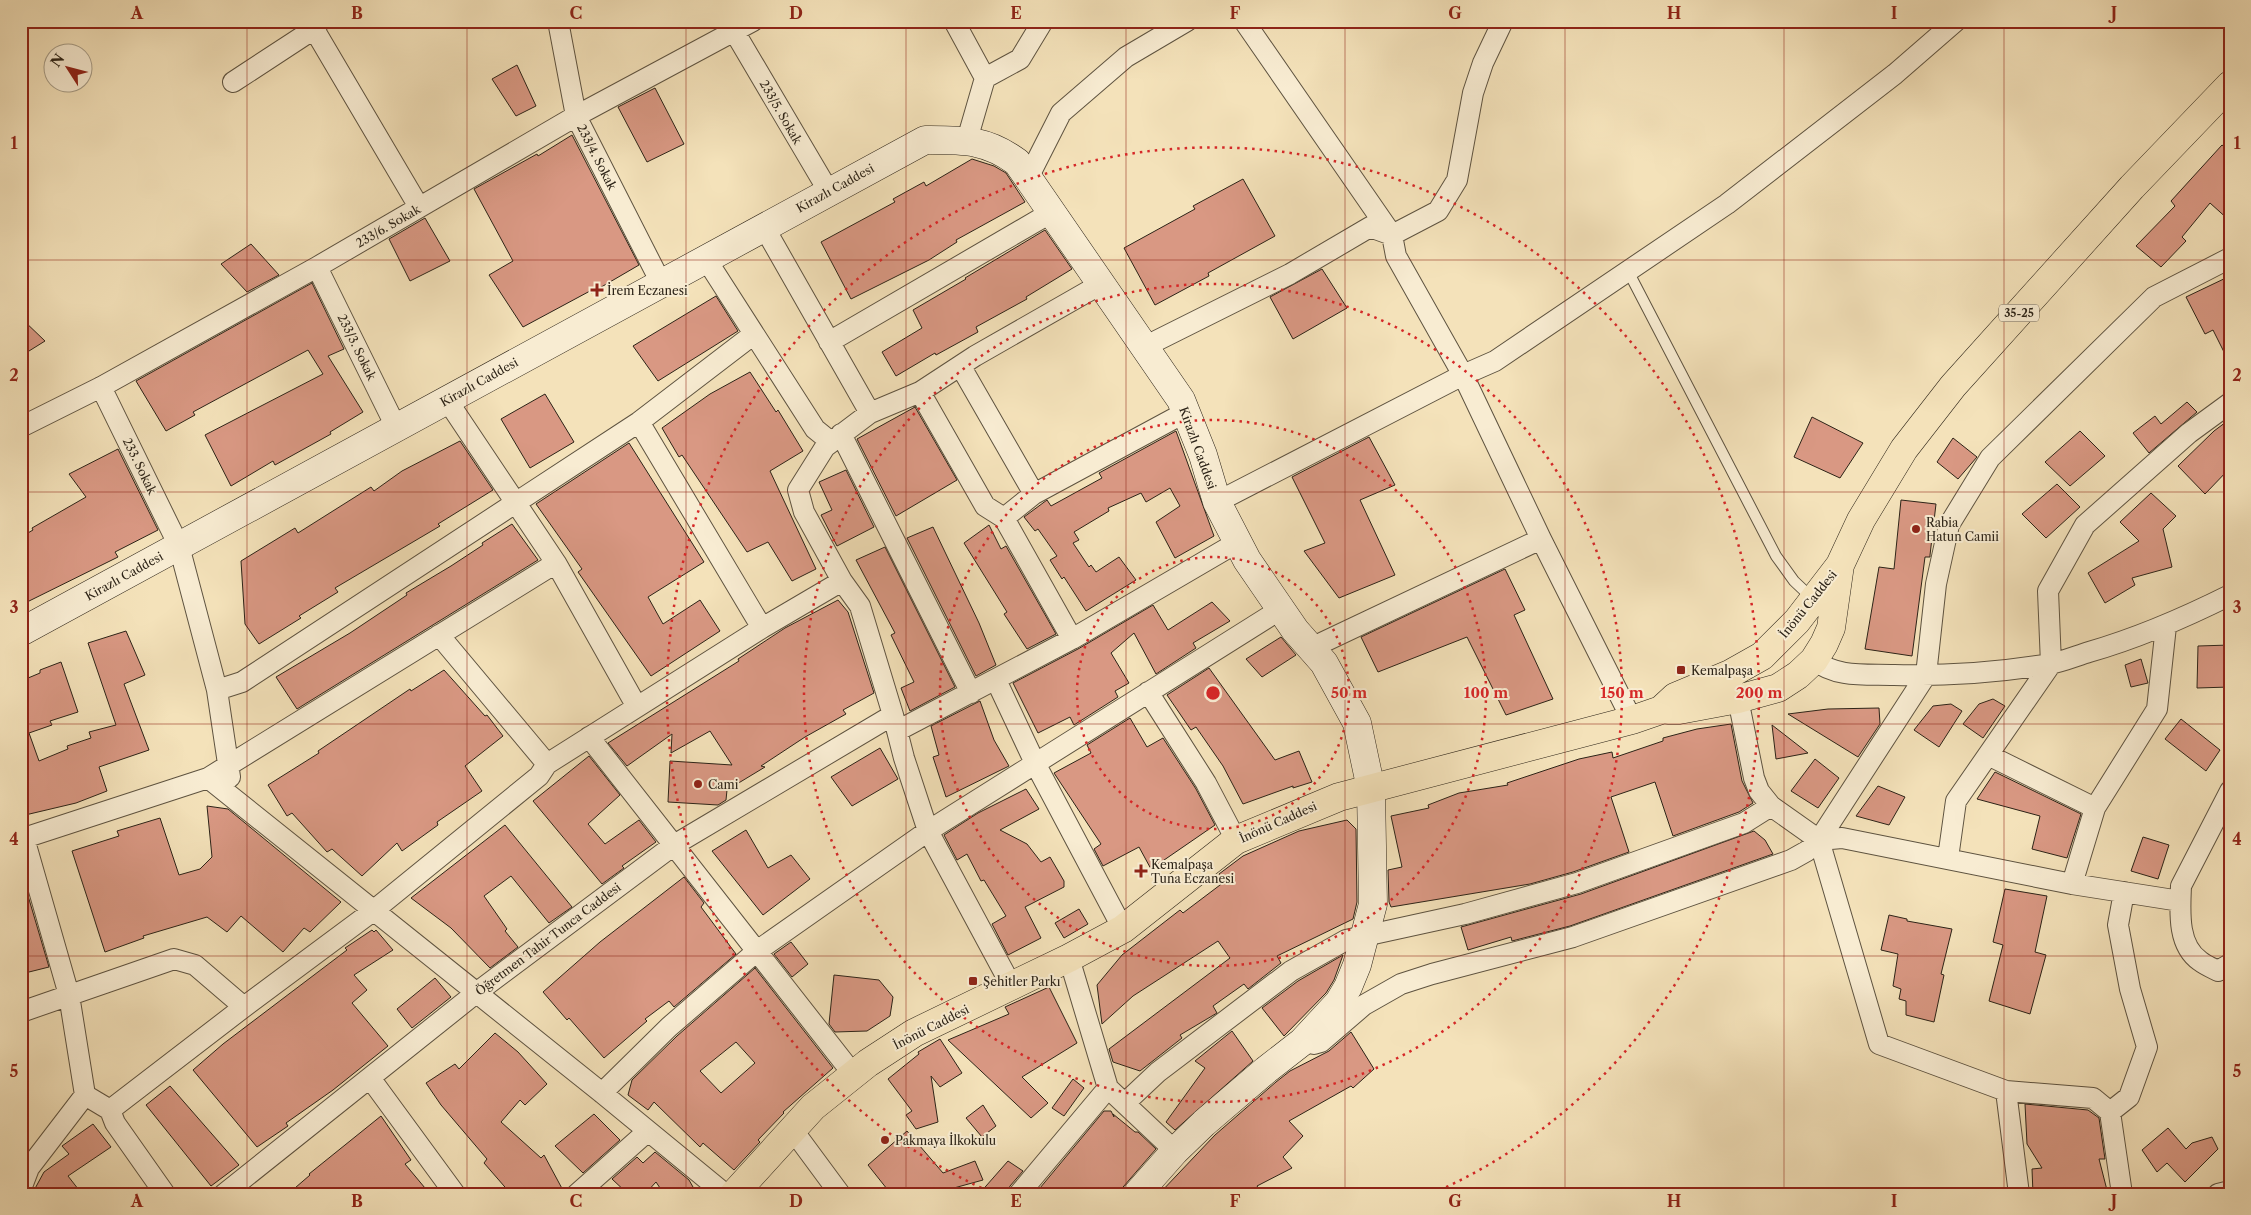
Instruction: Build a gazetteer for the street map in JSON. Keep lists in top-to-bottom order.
{
  "streets": {
    "main road": ["Kirazlı Caddesi", "35-25", "İnönü Caddesi"],
    "street": [
      "233/5. Sokak",
      "233/4. Sokak",
      "233/6. Sokak",
      "233/3. Sokak",
      "233. Sokak",
      "Öğretmen Tahir Tunca Caddesi"
    ]
  },
  "crossings": [
    ["233/5. Sokak", "Kirazlı Caddesi"],
    ["233/5. Sokak", "233/6. Sokak"],
    ["233/4. Sokak", "Kirazlı Caddesi"],
    ["233/4. Sokak", "233/6. Sokak"],
    ["Kirazlı Caddesi", "233/3. Sokak"],
    ["Kirazlı Caddesi", "233. Sokak"],
    ["Kirazlı Caddesi", "İnönü Caddesi"],
    ["Kirazlı Caddesi", "Öğretmen Tahir Tunca Caddesi"],
    ["233/6. Sokak", "233/3. Sokak"],
    ["233/6. Sokak", "233. Sokak"],
    ["35-25", "İnönü Caddesi"]
  ],
  "places": {
    "health": ["İrem Eczanesi", "Kemalpaşa Tuna Eczanesi"],
    "other": ["Rabia Hatun Camii", "Cami", "Pakmaya İlkokulu"],
    "transit": ["Kemalpaşa", "Şehitler Parkı"]
  },
  "north": "top left",
  "grid": {
    "columns": [
      "A",
      "B",
      "C",
      "D",
      "E",
      "F",
      "G",
      "H",
      "I",
      "J"
    ],
    "rows": [
      "1",
      "2",
      "3",
      "4",
      "5"
    ]
  },
  "rings": [
    "50 m",
    "100 m",
    "150 m",
    "200 m"
  ]
}
